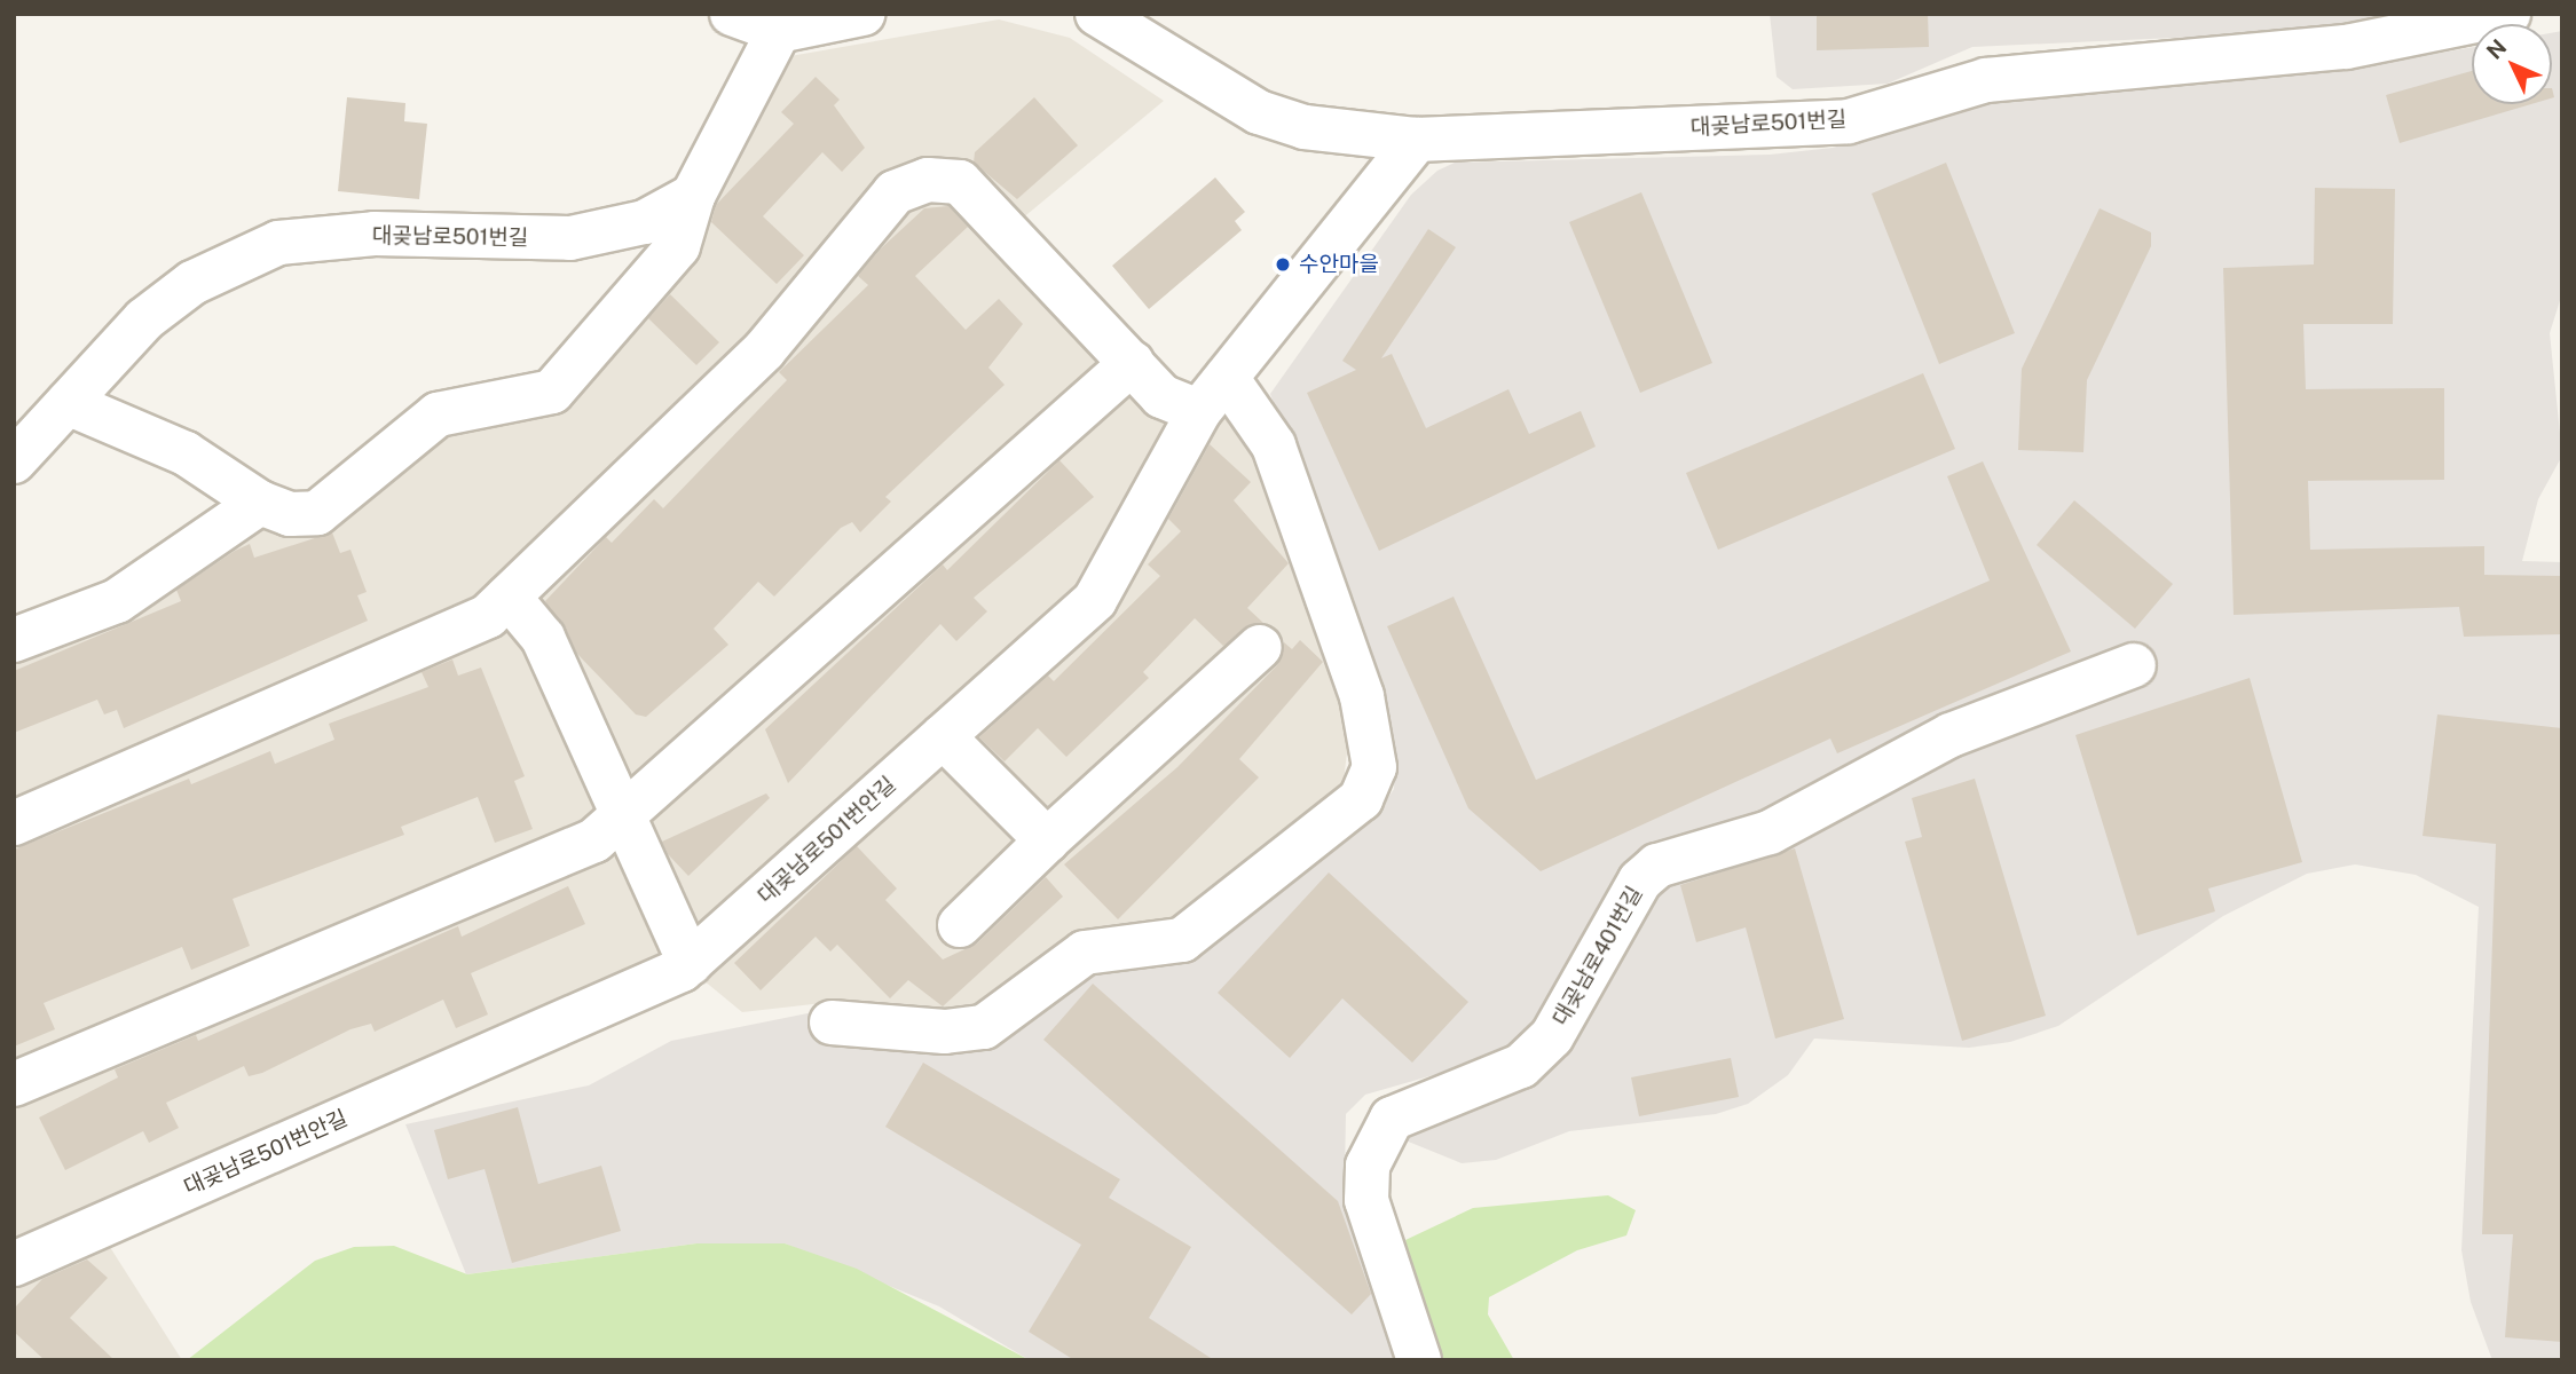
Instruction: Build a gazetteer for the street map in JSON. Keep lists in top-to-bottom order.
{
  "streets": {
    "lane": ["대곶남로501번길", "대곶남로501번안길", "대곶남로401번길"]
  },
  "crossings": [
    ["대곶남로501번길", "대곶남로501번안길"]
  ],
  "places": ["수안마을"],
  "north": "top left"
}
